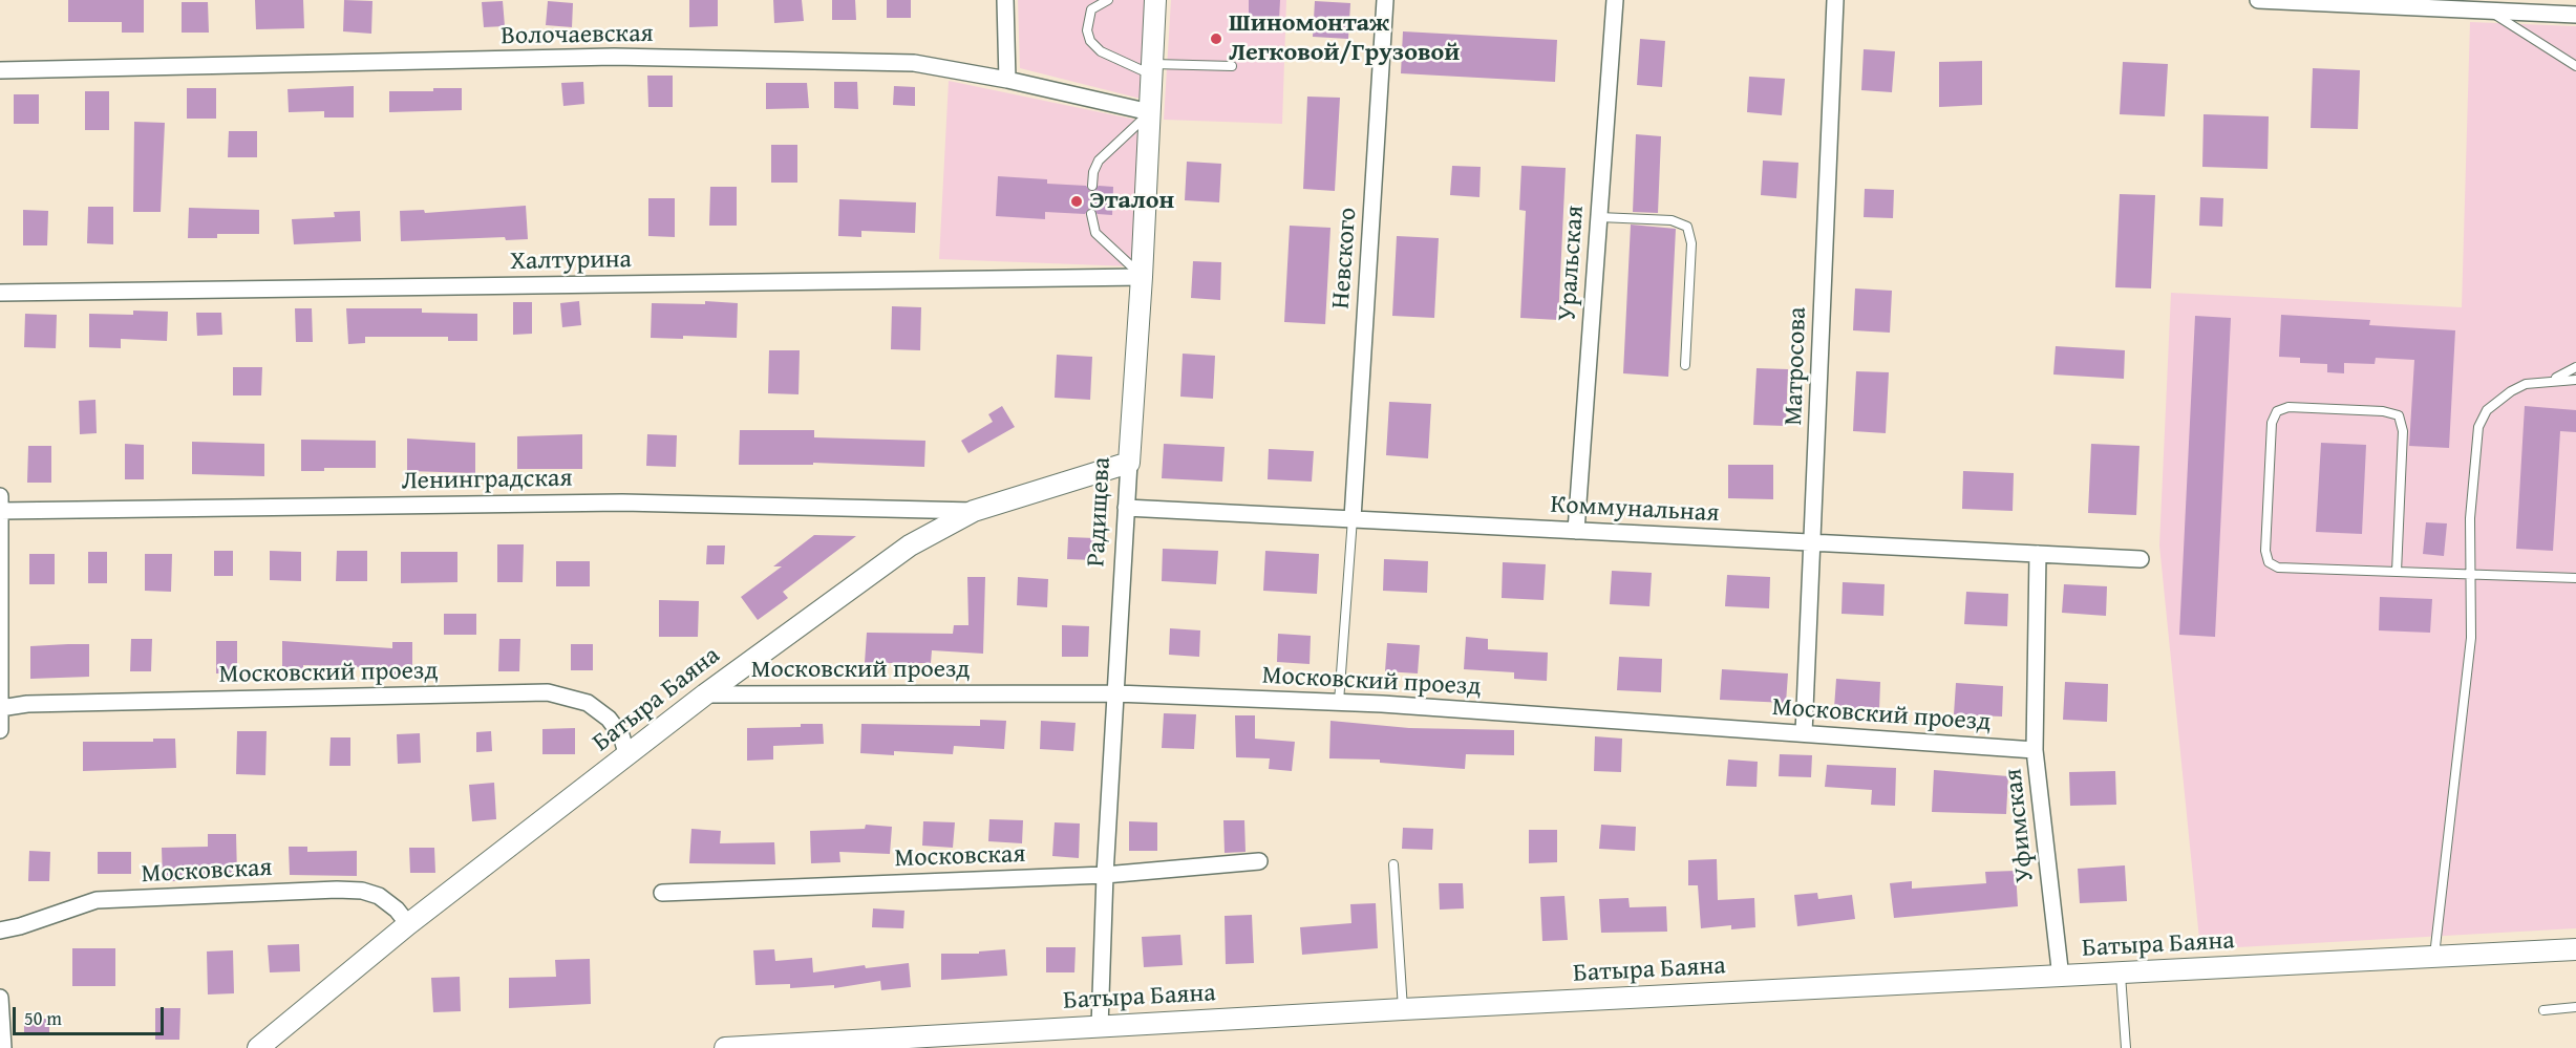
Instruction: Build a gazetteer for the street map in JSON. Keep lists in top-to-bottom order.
{
  "streets": {
    "street": [
      "Волочаевская",
      "Невского",
      "Халтурина",
      "Уральская",
      "Матросова",
      "Ленинградская",
      "Коммунальная",
      "Радищева",
      "Московский проезд",
      "Батыра Баяна",
      "Уфимская",
      "Московская"
    ]
  },
  "crossings": [
    ["Волочаевская", "Радищева"],
    ["Невского", "Коммунальная"],
    ["Халтурина", "Радищева"],
    ["Уральская", "Коммунальная"],
    ["Матросова", "Коммунальная"],
    ["Матросова", "Московский проезд"],
    ["Ленинградская", "Батыра Баяна"],
    ["Коммунальная", "Радищева"],
    ["Коммунальная", "Уфимская"],
    ["Радищева", "Московский проезд"],
    ["Радищева", "Батыра Баяна"],
    ["Радищева", "Московская"],
    ["Московский проезд", "Батыра Баяна"],
    ["Московский проезд", "Уфимская"],
    ["Батыра Баяна", "Уфимская"],
    ["Батыра Баяна", "Московская"]
  ],
  "places": ["Шиномонтаж Легковой/Грузовой", "Эталон"],
  "scale_bar": "50 m"
}
